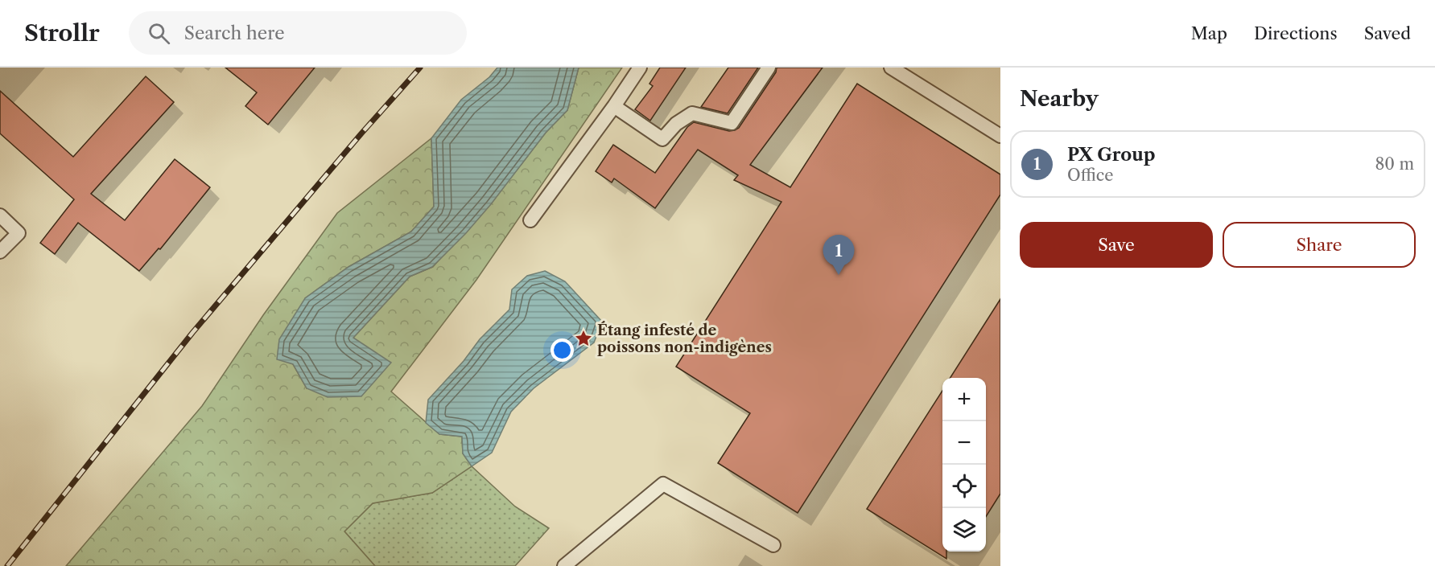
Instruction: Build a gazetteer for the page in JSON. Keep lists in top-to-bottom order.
{
  "places": {
    "place": ["Étang infesté de poissons non-indigènes"]
  },
  "page": {
    "header": "Strollr",
    "search": "Search here",
    "nav": ["Map", "Directions", "Saved"],
    "heading": "Nearby",
    "list": [
      {
        "mark": "1",
        "name": "PX Group",
        "note": "Office",
        "value": "80 m"
      }
    ],
    "buttons": ["Save", "Share"],
    "pins": "1",
    "map_buttons": ["+", "−"]
  }
}
